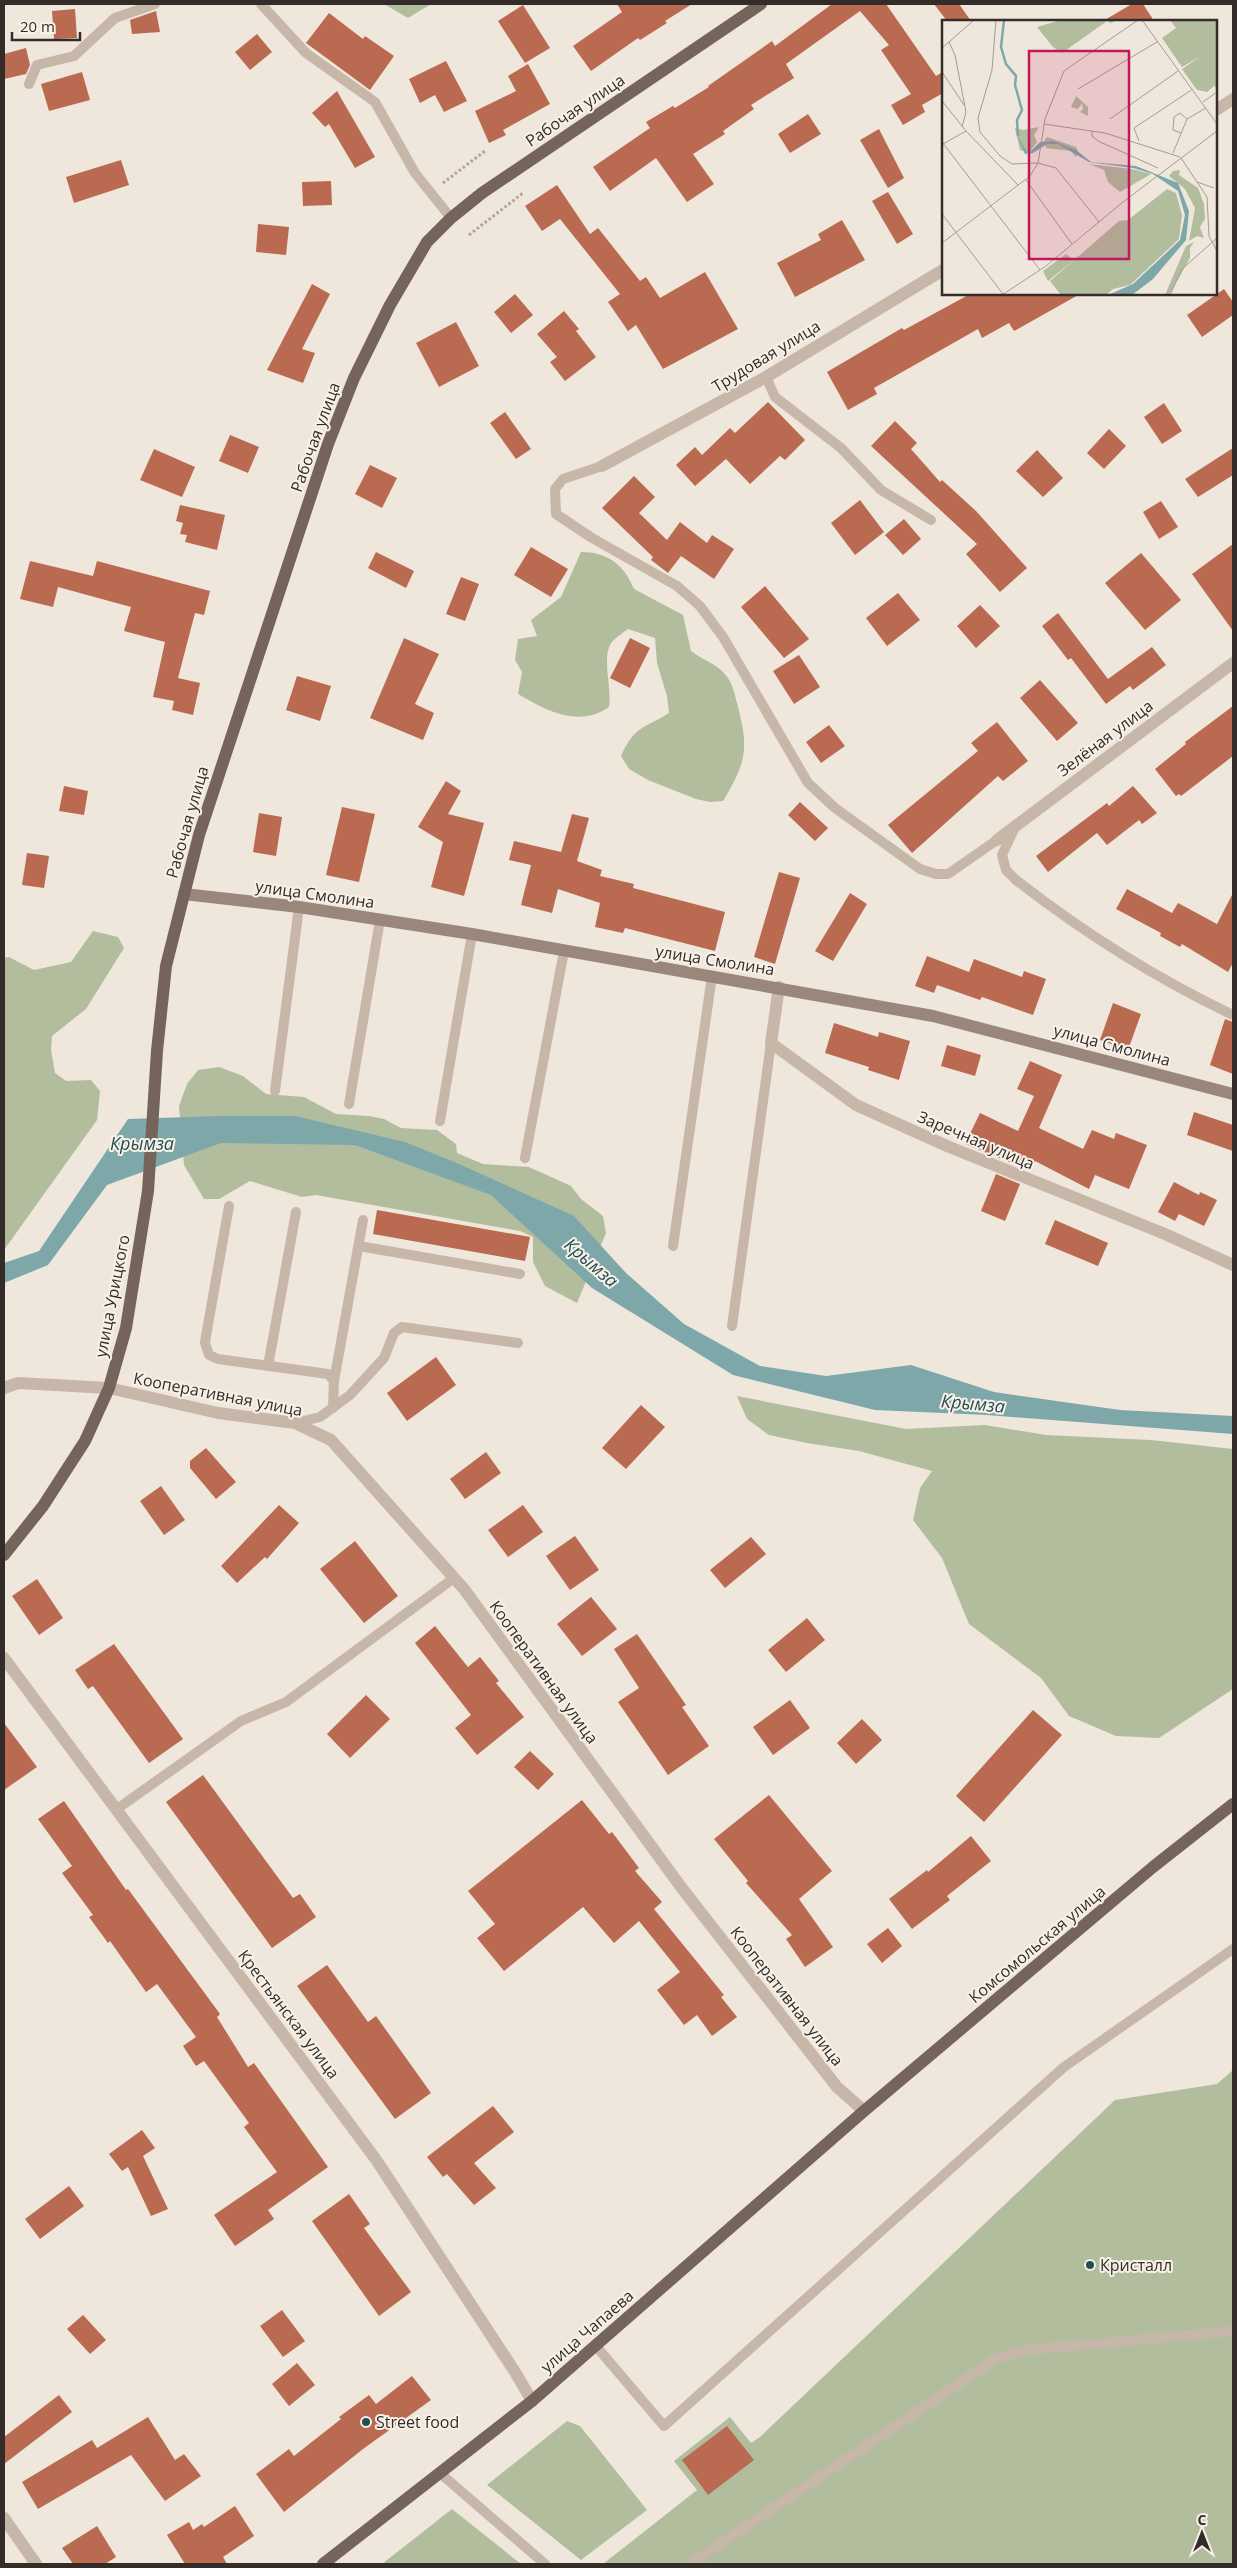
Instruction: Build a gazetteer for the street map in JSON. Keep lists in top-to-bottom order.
{
  "streets": {
    "main road": [
      "Рабочая улица",
      "улица Урицкого",
      "Комсомольская улица",
      "улица Чапаева"
    ],
    "street": [
      "Трудовая улица",
      "Зелёная улица",
      "улица Смолина",
      "Заречная улица",
      "Кооперативная улица",
      "Крестьянская улица"
    ]
  },
  "crossings": [
    ["Рабочая улица", "улица Смолина"],
    ["Рабочая улица", "улица Урицкого"],
    ["улица Урицкого", "Кооперативная улица"],
    ["Кооперативная улица", "Комсомольская улица"],
    ["Кооперативная улица", "улица Чапаева"],
    ["Комсомольская улица", "улица Чапаева"],
    ["Крестьянская улица", "улица Чапаева"]
  ],
  "water": ["Крымза"],
  "places": ["Кристалл", "Street food"],
  "scale_bar": "20 m",
  "north": "top"
}
